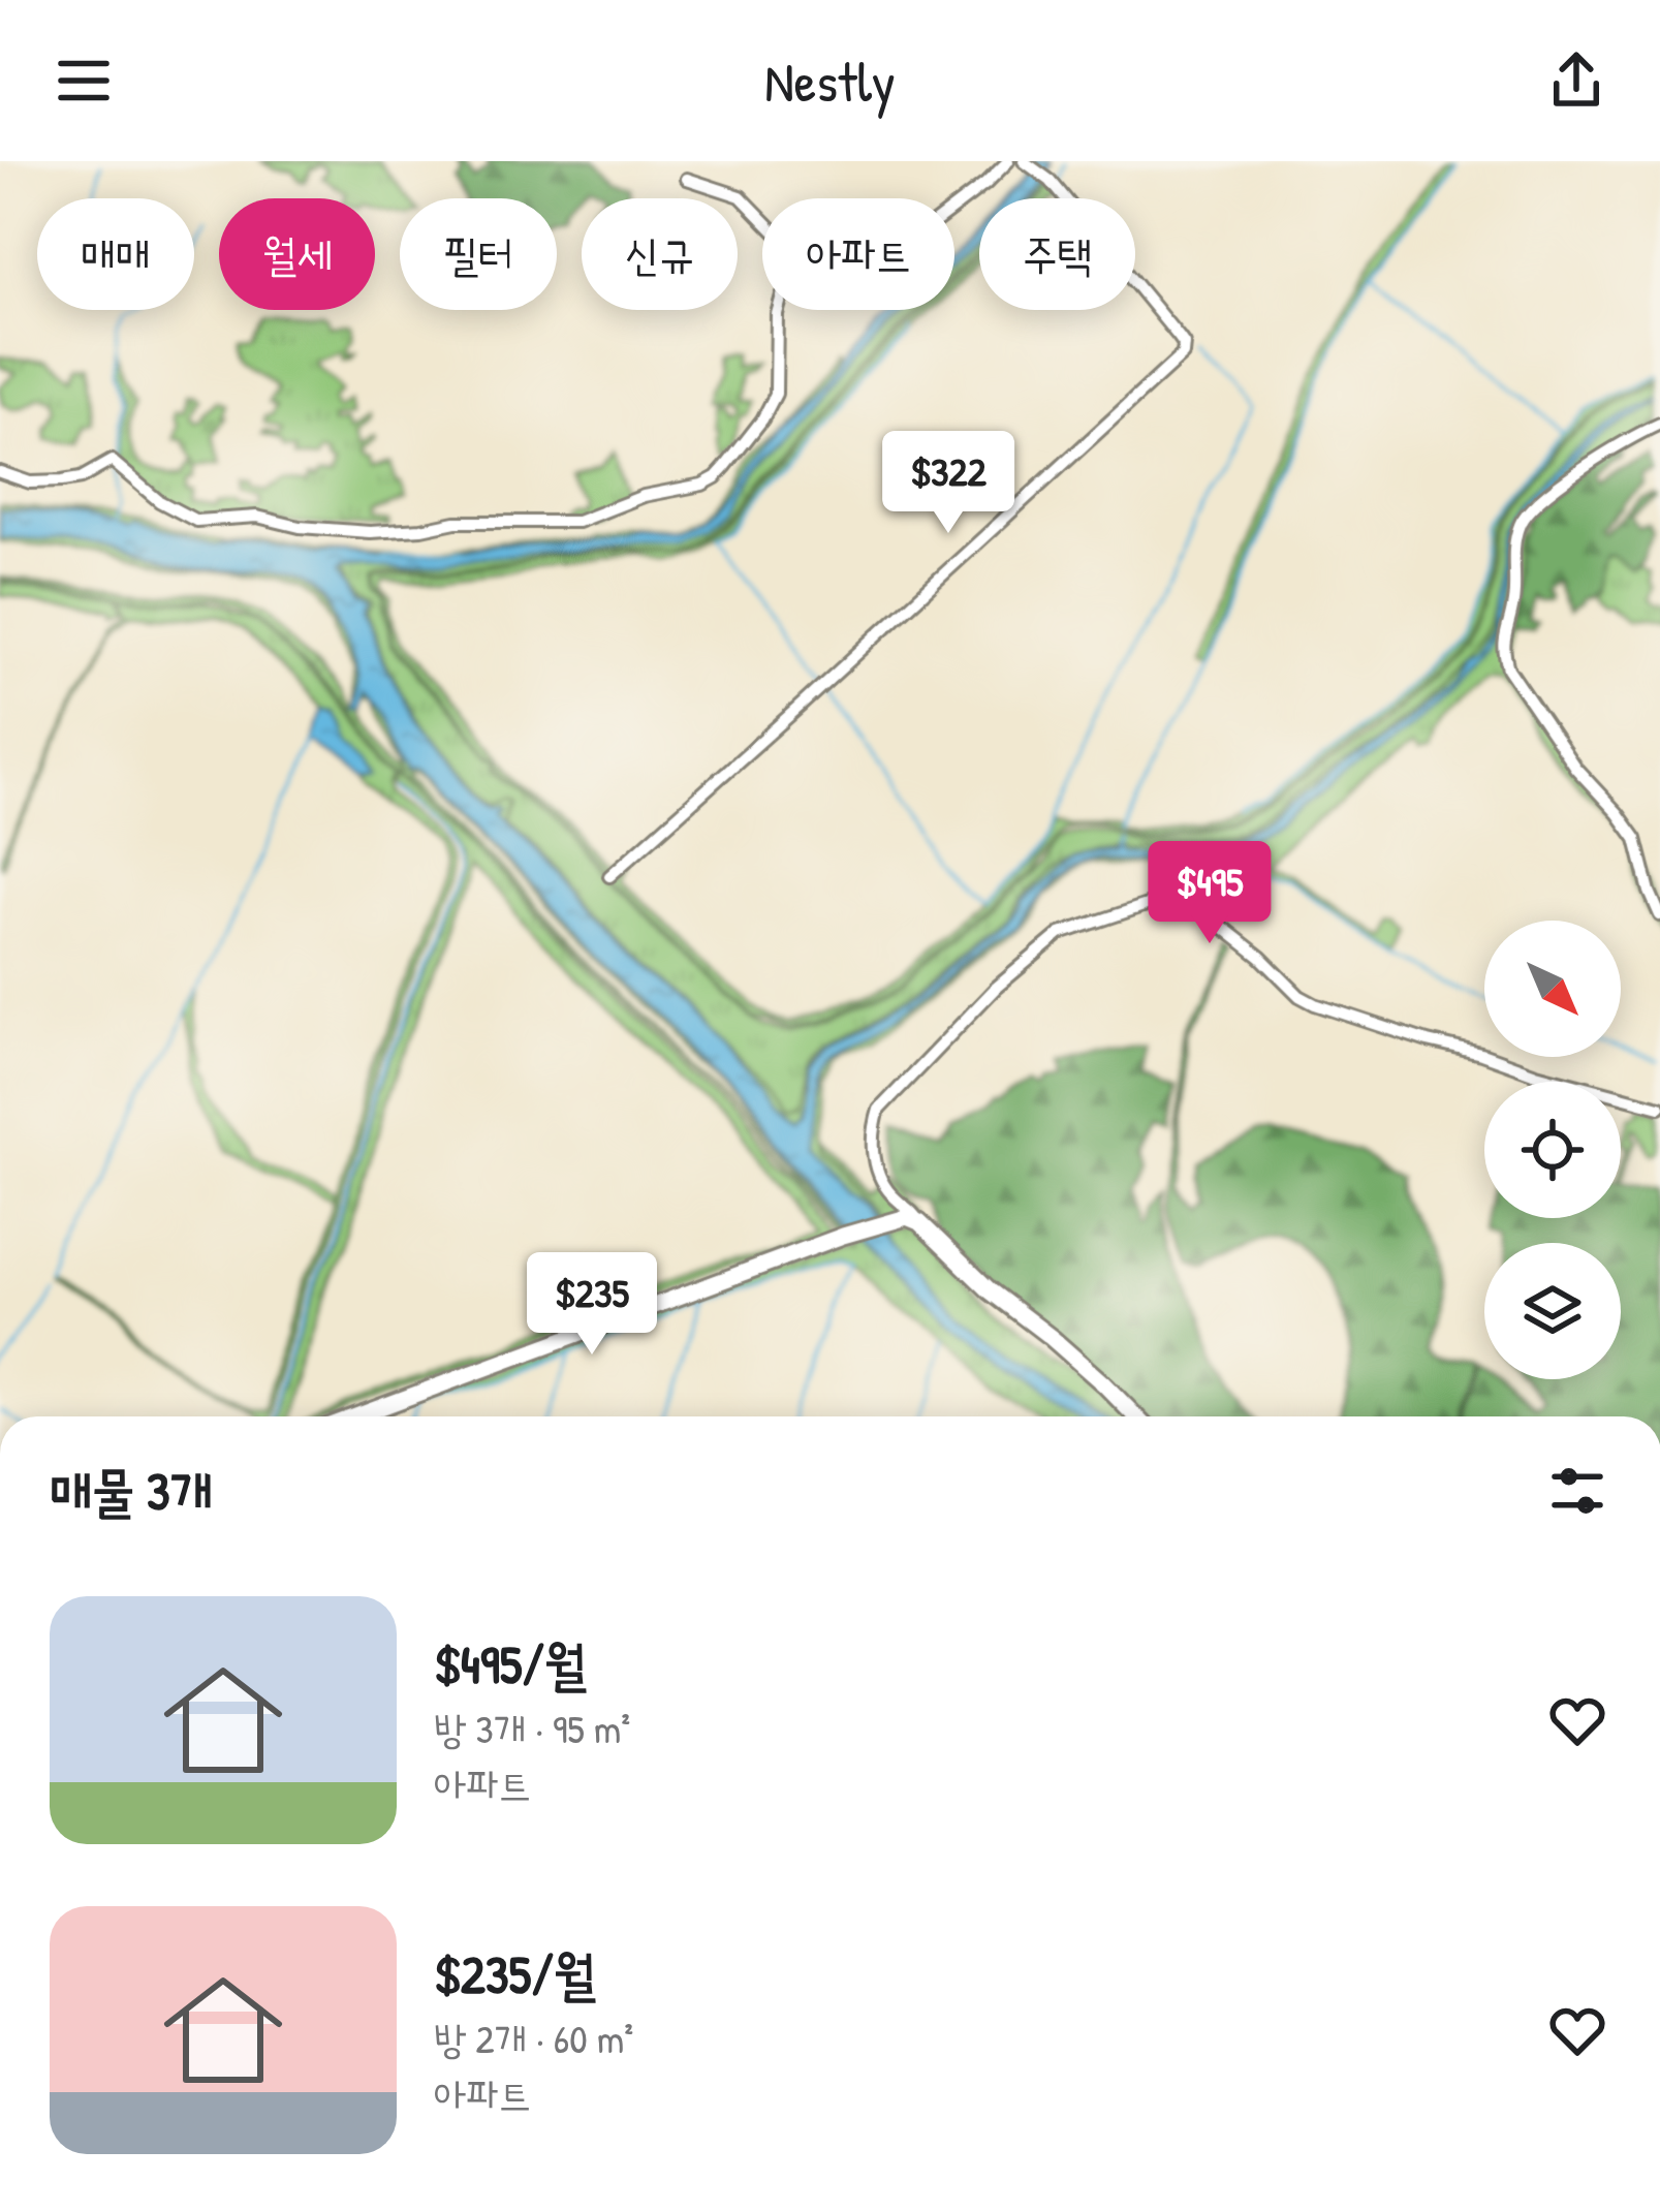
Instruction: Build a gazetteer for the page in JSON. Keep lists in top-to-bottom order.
{
  "north": "bottom right",
  "page": {
    "header": "Nestly",
    "chip": [
      "매매",
      "월세",
      "필터",
      "신규",
      "아파트",
      "주택"
    ],
    "price": ["$322", "$495", "$235"],
    "heading": "매물 3개",
    "list": [
      {
        "name": "$495/월",
        "note": "방 3개 · 95 m² · 아파트"
      },
      {
        "name": "$235/월",
        "note": "방 2개 · 60 m² · 아파트"
      }
    ]
  }
}
